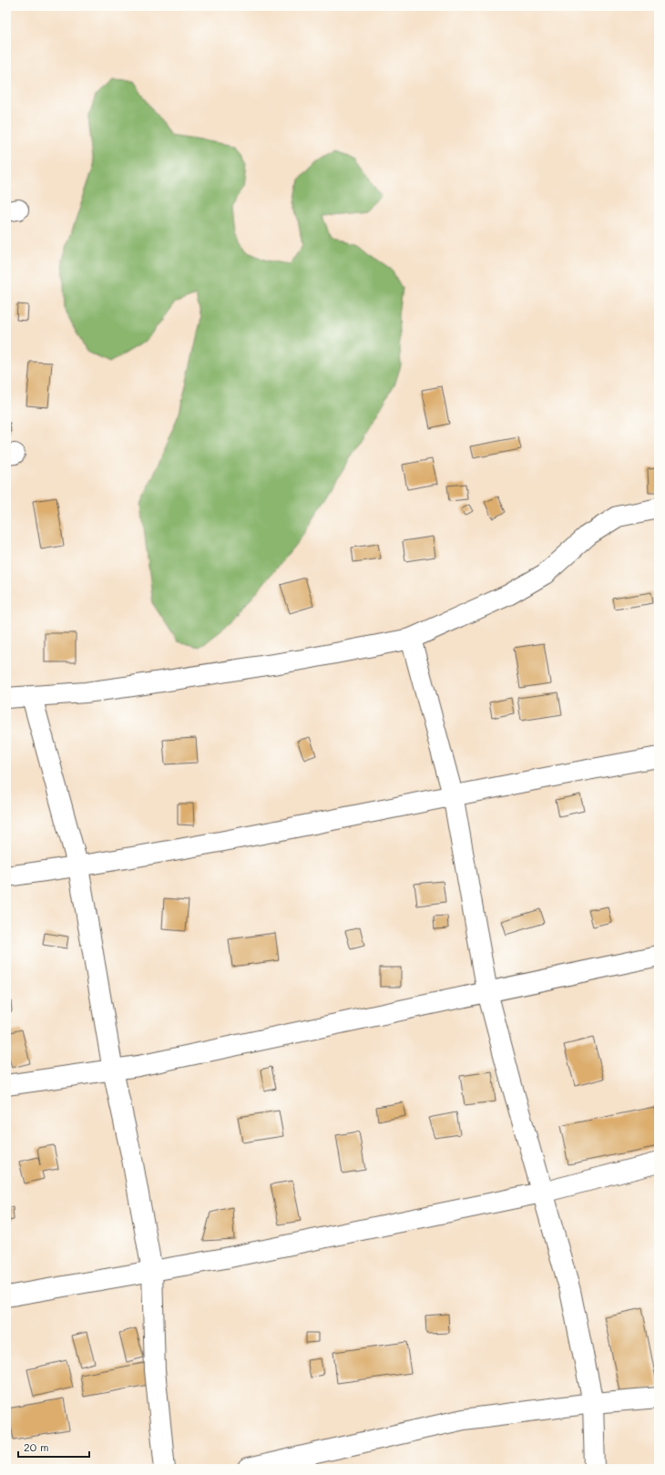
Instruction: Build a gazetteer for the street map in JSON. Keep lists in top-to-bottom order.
{
  "scale_bar": "20 m"
}
